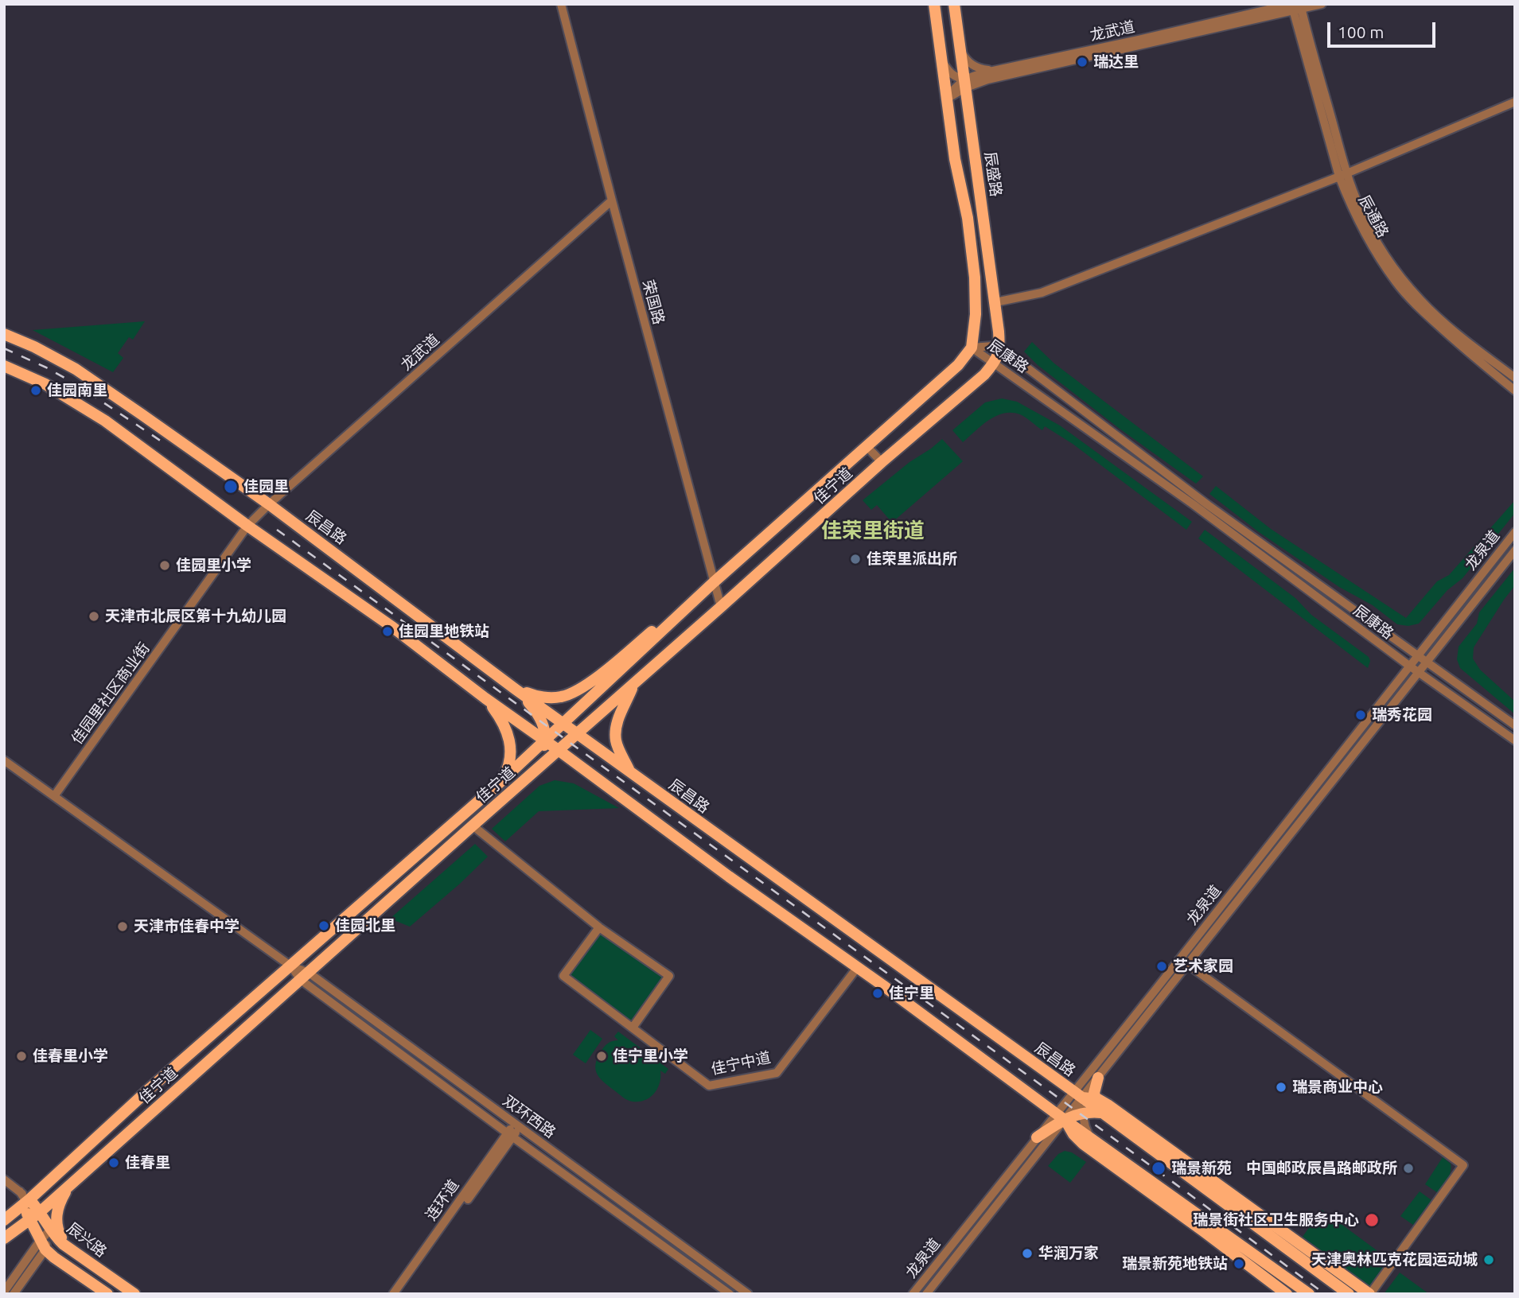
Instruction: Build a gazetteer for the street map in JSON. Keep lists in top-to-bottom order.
{
  "streets": {
    "main road": [
      "辰盛路",
      "佳宁道",
      "辰昌路",
      "辰兴路"
    ],
    "street": [
      "龙武道",
      "辰通路",
      "荣国路",
      "辰康路",
      "龙泉道",
      "佳园里社区商业街",
      "佳宁中道",
      "双环西路",
      "连环道"
    ]
  },
  "crossings": [
    ["龙武道", "辰盛路"],
    ["龙武道", "辰通路"],
    ["龙武道", "荣国路"],
    ["龙武道", "辰昌路"],
    ["龙武道", "佳园里社区商业街"],
    ["辰盛路", "辰康路"],
    ["辰盛路", "佳宁道"],
    ["荣国路", "佳宁道"],
    ["辰康路", "佳宁道"],
    ["辰康路", "龙泉道"],
    ["佳宁道", "辰昌路"],
    ["佳宁道", "双环西路"],
    ["佳宁道", "辰兴路"],
    ["辰昌路", "龙泉道"],
    ["双环西路", "连环道"]
  ],
  "districts": ["佳荣里街道"],
  "places": [
    "瑞达里",
    "佳园南里",
    "佳园里",
    "佳荣里派出所",
    "佳园里小学",
    "天津市北辰区第十九幼儿园",
    "佳园里地铁站",
    "瑞秀花园",
    "佳园北里",
    "天津市佳春中学",
    "艺术家园",
    "佳宁里",
    "佳春里小学",
    "佳宁里小学",
    "瑞景商业中心",
    "佳春里",
    "瑞景新苑",
    "中国邮政辰昌路邮政所",
    "瑞景街社区卫生服务中心",
    "华润万家",
    "天津奥林匹克花园运动城",
    "瑞景新苑地铁站"
  ],
  "scale_bar": "100 m"
}
